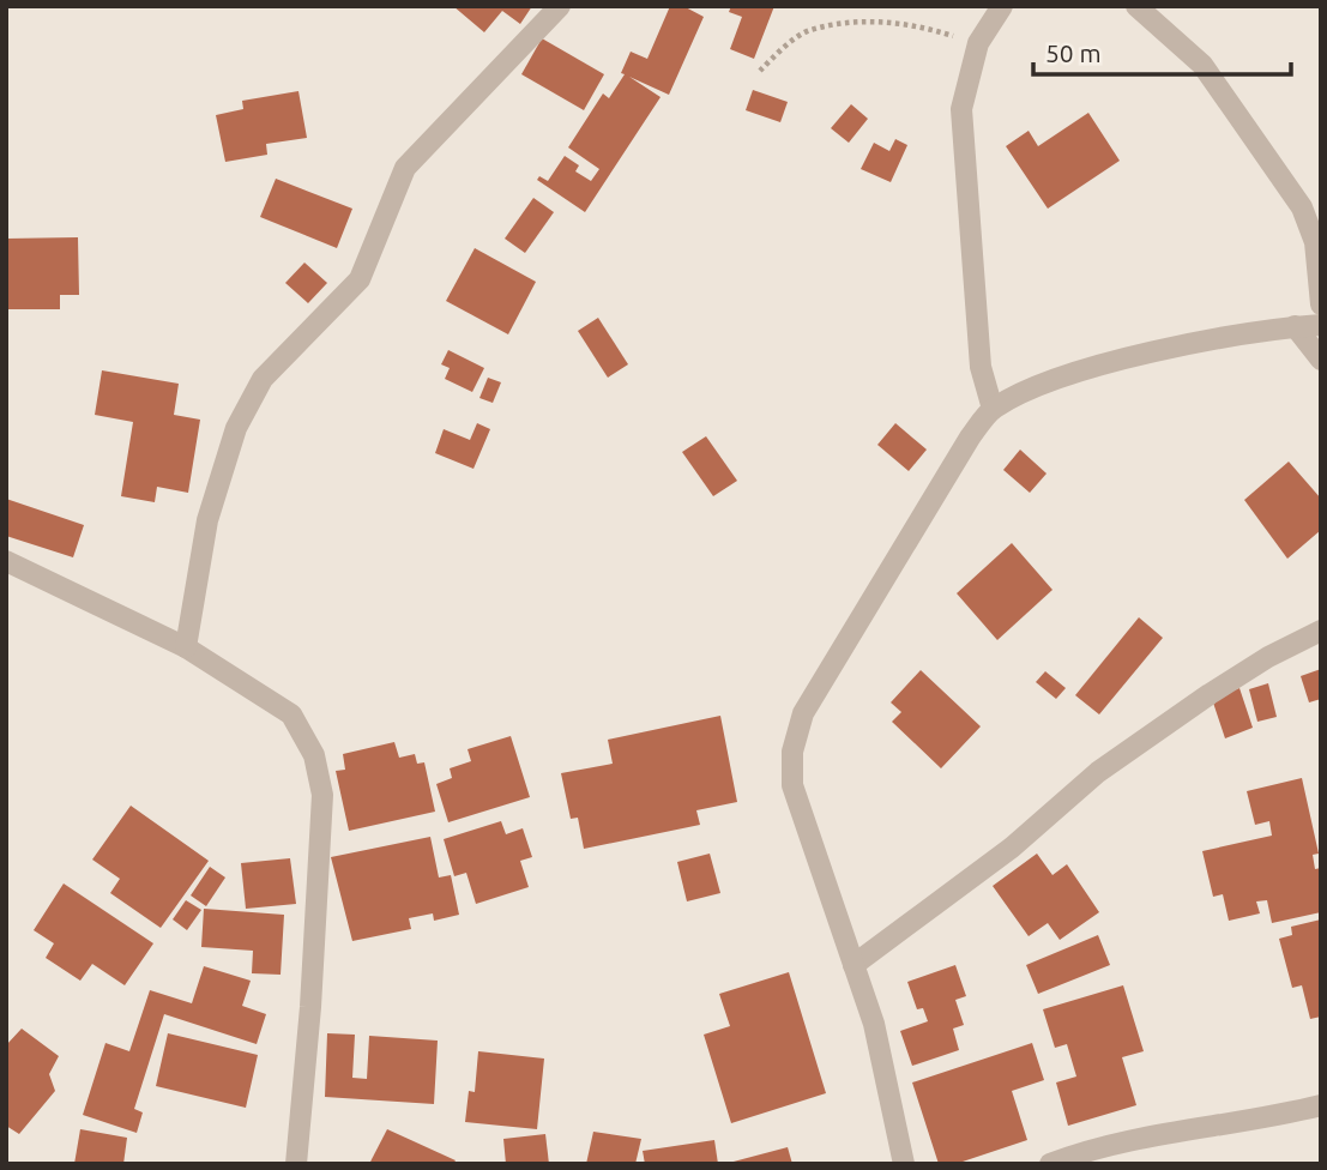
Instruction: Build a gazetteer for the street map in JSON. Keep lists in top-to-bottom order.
{
  "scale_bar": "50 m"
}
